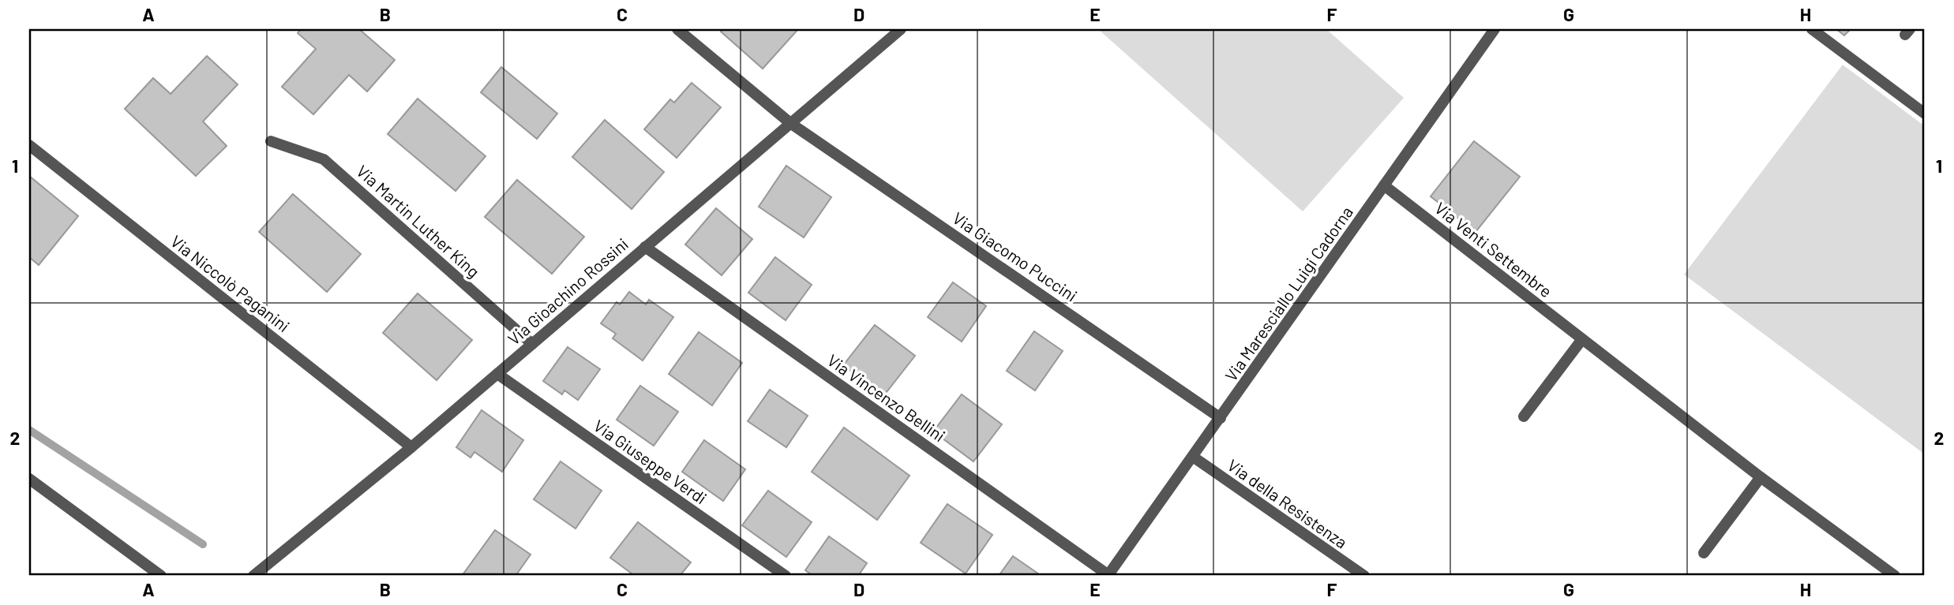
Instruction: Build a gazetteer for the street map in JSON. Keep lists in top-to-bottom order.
{
  "streets": {
    "street": [
      "Via Martin Luther King",
      "Via Venti Settembre",
      "Via Giacomo Puccini",
      "Via Niccolò Paganini",
      "Via Gioachino Rossini",
      "Via Maresciallo Luigi Cadorna",
      "Via Vincenzo Bellini",
      "Via Giuseppe Verdi",
      "Via della Resistenza"
    ]
  },
  "crossings": [
    ["Via Martin Luther King", "Via Gioachino Rossini"],
    ["Via Venti Settembre", "Via Maresciallo Luigi Cadorna"],
    ["Via Giacomo Puccini", "Via Gioachino Rossini"],
    ["Via Giacomo Puccini", "Via Maresciallo Luigi Cadorna"],
    ["Via Niccolò Paganini", "Via Gioachino Rossini"],
    ["Via Gioachino Rossini", "Via Vincenzo Bellini"],
    ["Via Gioachino Rossini", "Via Giuseppe Verdi"],
    ["Via Maresciallo Luigi Cadorna", "Via Vincenzo Bellini"],
    ["Via Maresciallo Luigi Cadorna", "Via della Resistenza"]
  ],
  "grid": {
    "columns": [
      "A",
      "B",
      "C",
      "D",
      "E",
      "F",
      "G",
      "H"
    ],
    "rows": ["1", "2"]
  }
}
